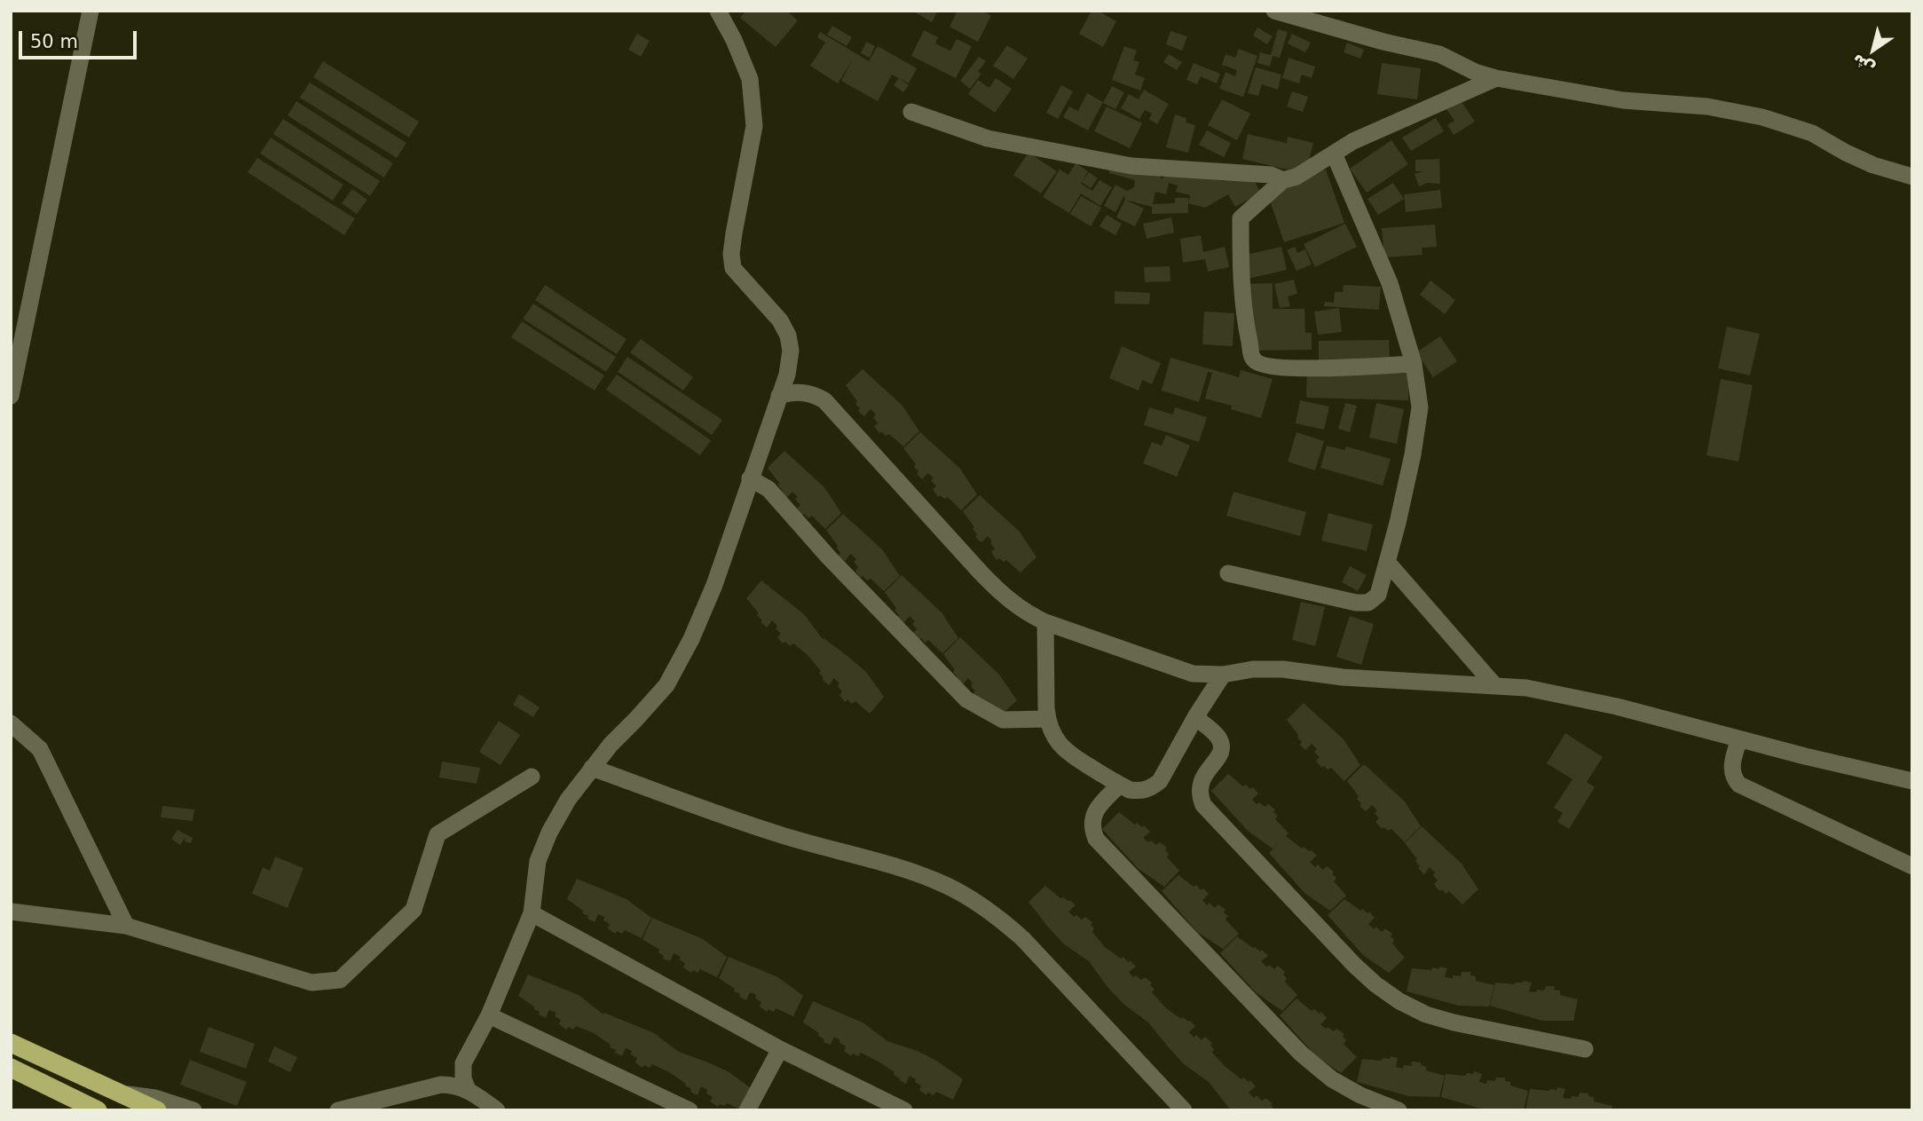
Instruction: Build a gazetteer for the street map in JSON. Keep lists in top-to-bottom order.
{
  "scale_bar": "50 m",
  "north": "bottom left"
}
